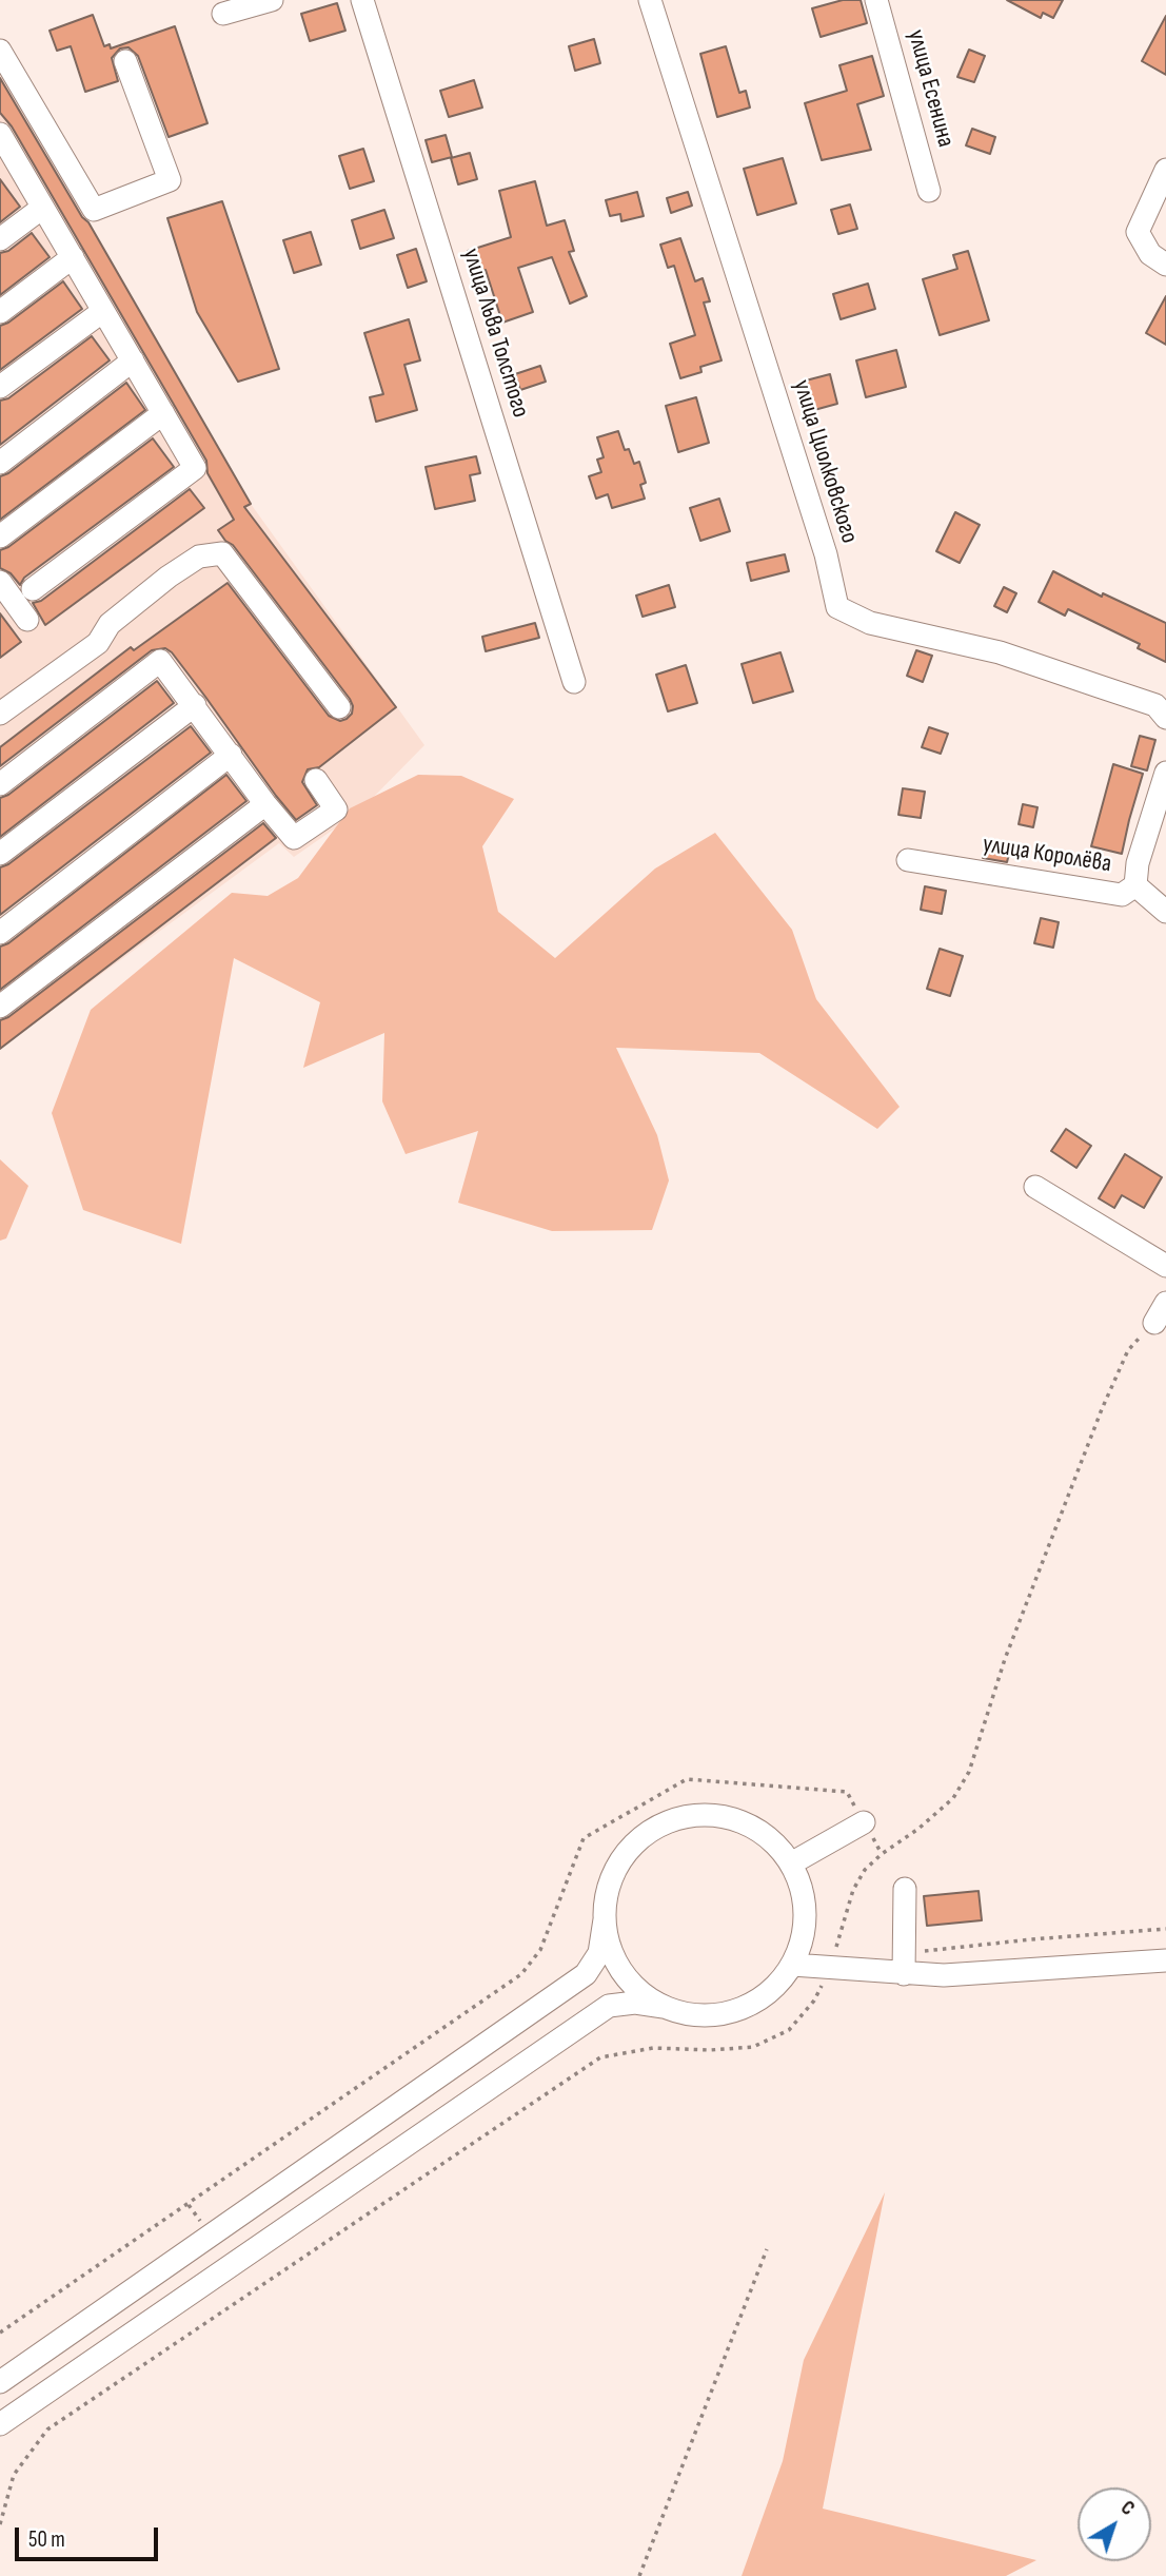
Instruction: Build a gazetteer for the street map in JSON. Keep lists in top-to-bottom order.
{
  "streets": {
    "street": [
      "улица Есенина",
      "улица Льва Толстого",
      "улица Циолковского",
      "улица Королёва"
    ]
  },
  "scale_bar": "50 m",
  "north": "top right"
}
